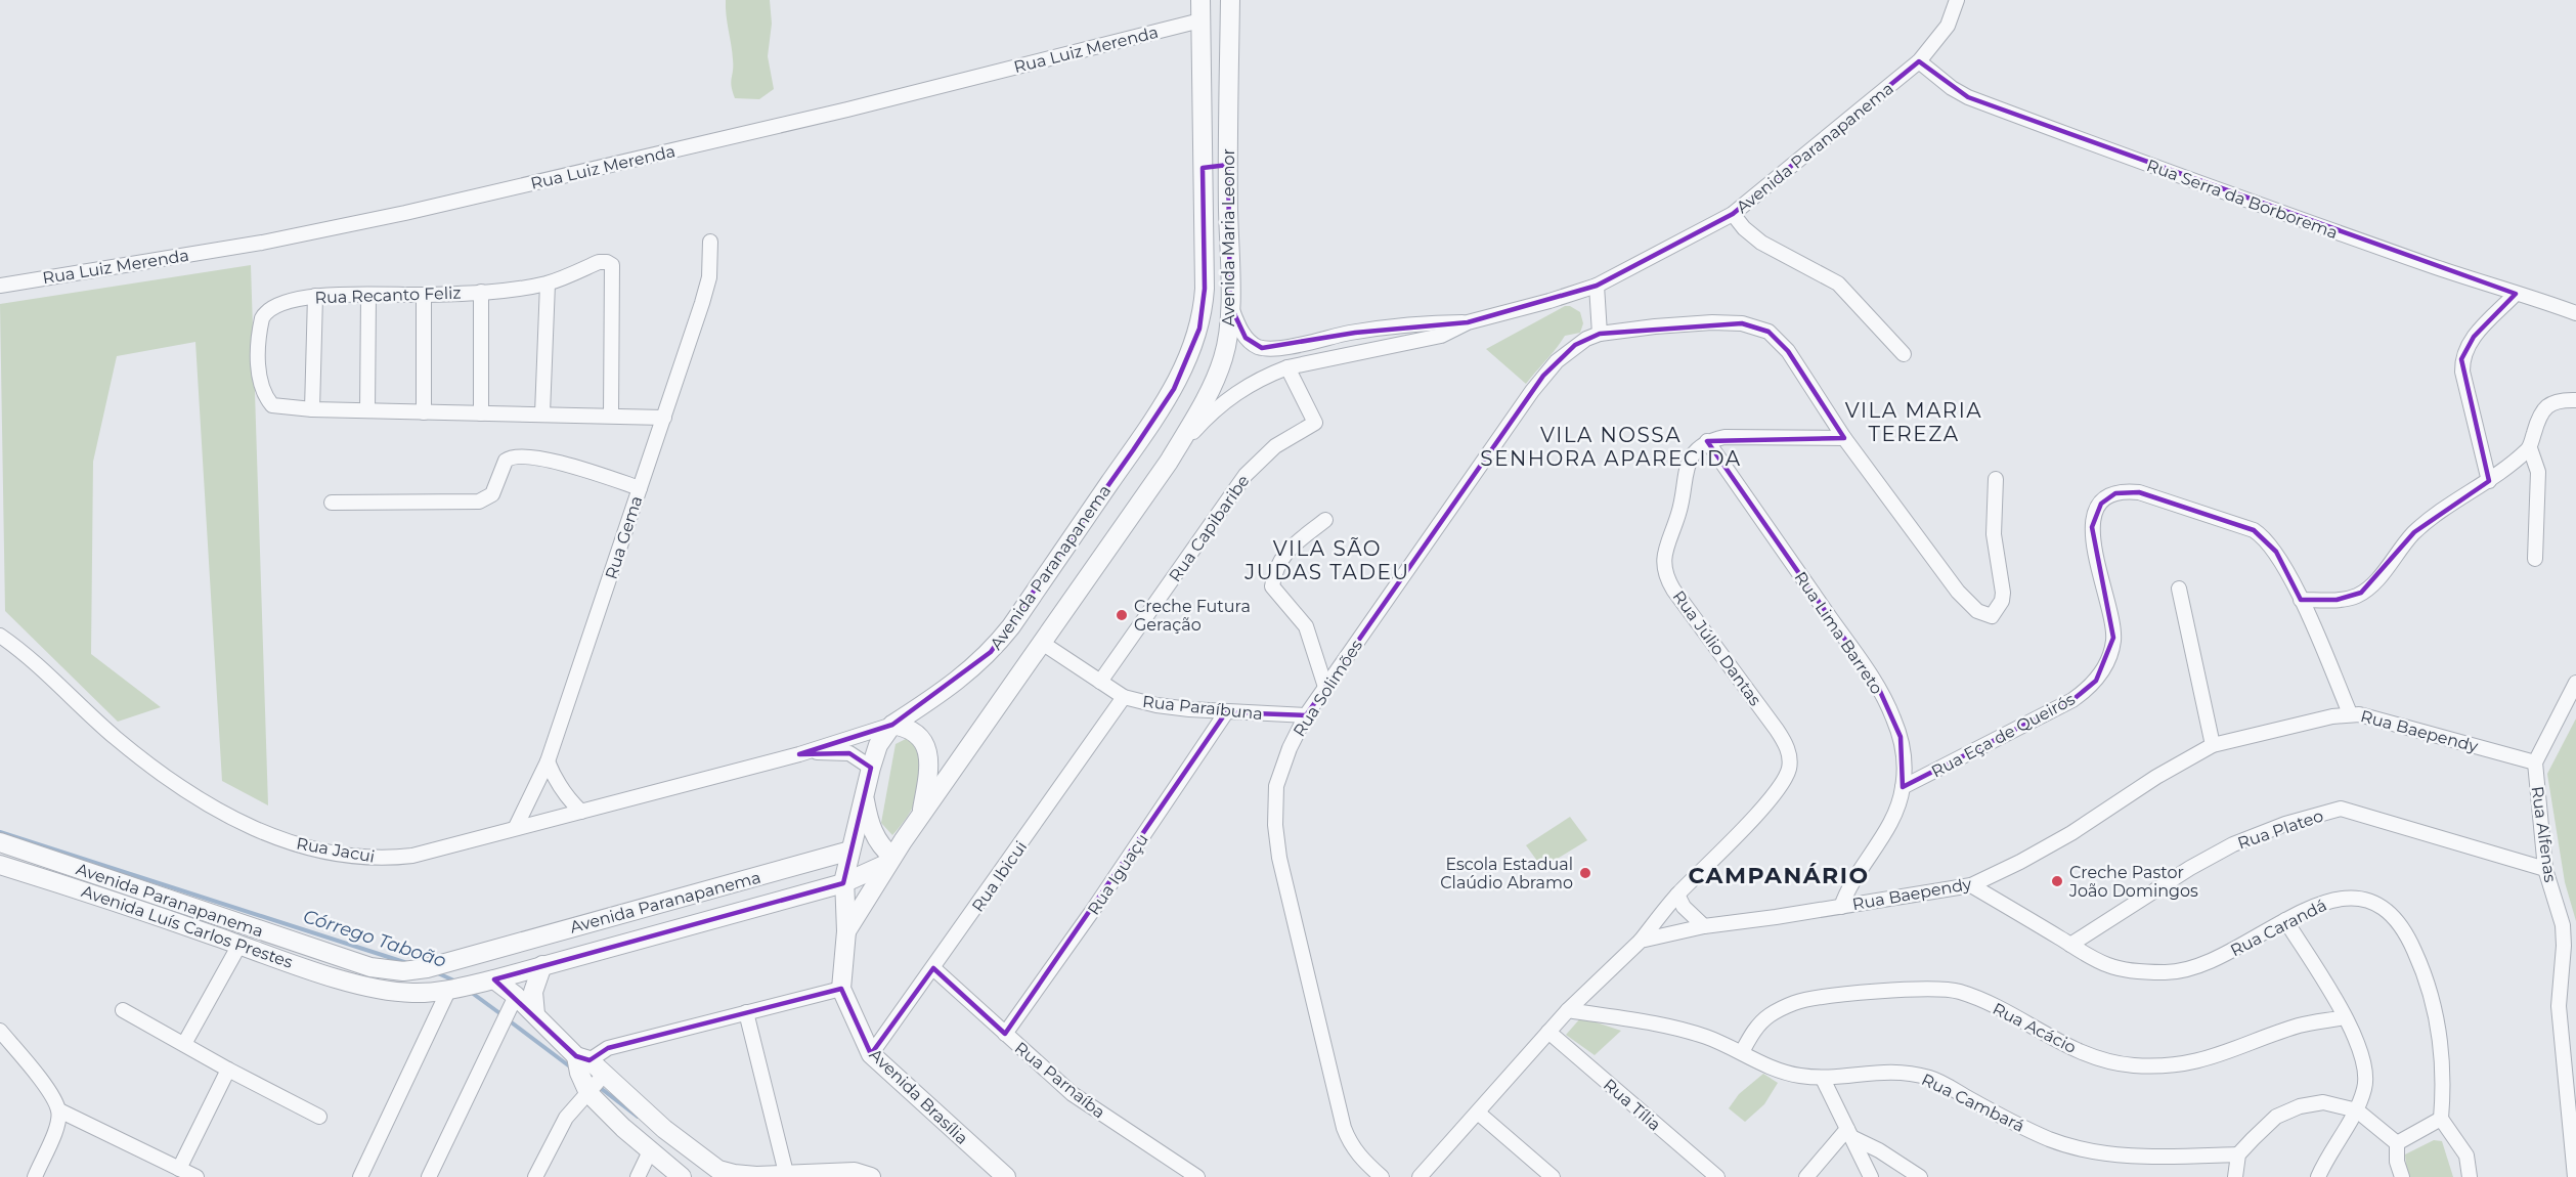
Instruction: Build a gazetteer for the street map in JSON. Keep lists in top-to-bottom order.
{
  "streets": {
    "street": [
      "Rua Luiz Merenda",
      "Avenida Paranapanema",
      "Rua Serra da Borborema",
      "Avenida Maria Leonor",
      "Rua Recanto Feliz",
      "Rua Capibaribe",
      "Rua Gema",
      "Rua Lima Barreto",
      "Rua Júlio Dantas",
      "Rua Solimões",
      "Rua Paraíbuna",
      "Rua Baependy",
      "Rua Eça de Queirós",
      "Rua Plateo",
      "Rua Alfenas",
      "Rua Jacui",
      "Rua Iguaçu",
      "Rua Ibicui",
      "Avenida Luís Carlos Prestes",
      "Rua Carandá",
      "Rua Acácio",
      "Rua Parnaíba",
      "Avenida Brasília",
      "Rua Cambará",
      "Rua Tília"
    ]
  },
  "crossings": [
    ["Rua Luiz Merenda", "Avenida Maria Leonor"],
    ["Avenida Paranapanema", "Rua Serra da Borborema"],
    ["Avenida Paranapanema", "Avenida Maria Leonor"],
    ["Avenida Paranapanema", "Rua Capibaribe"],
    ["Avenida Paranapanema", "Rua Paraíbuna"],
    ["Avenida Paranapanema", "Rua Jacui"],
    ["Avenida Paranapanema", "Avenida Luís Carlos Prestes"],
    ["Avenida Paranapanema", "Avenida Brasília"],
    ["Rua Recanto Feliz", "Rua Gema"],
    ["Rua Capibaribe", "Rua Paraíbuna"],
    ["Rua Gema", "Rua Jacui"],
    ["Rua Lima Barreto", "Rua Júlio Dantas"],
    ["Rua Lima Barreto", "Rua Baependy"],
    ["Rua Lima Barreto", "Rua Eça de Queirós"],
    ["Rua Júlio Dantas", "Rua Baependy"],
    ["Rua Solimões", "Rua Paraíbuna"],
    ["Rua Paraíbuna", "Rua Iguaçu"],
    ["Rua Paraíbuna", "Rua Ibicui"],
    ["Rua Baependy", "Rua Eça de Queirós"],
    ["Rua Baependy", "Rua Alfenas"],
    ["Rua Baependy", "Rua Carandá"],
    ["Rua Plateo", "Rua Alfenas"],
    ["Rua Plateo", "Rua Carandá"],
    ["Rua Iguaçu", "Rua Parnaíba"],
    ["Rua Ibicui", "Rua Parnaíba"],
    ["Rua Ibicui", "Avenida Brasília"],
    ["Rua Acácio", "Rua Cambará"]
  ],
  "districts": [
    "VILA MARIA TEREZA",
    "VILA NOSSA SENHORA APARECIDA",
    "VILA SÃO JUDAS TADEU",
    "CAMPANÁRIO"
  ],
  "water": ["Córrego Taboão"],
  "places": ["Creche Futura Geração", "Escola Estadual Claúdio Abramo", "Creche Pastor João Domingos"]
}
